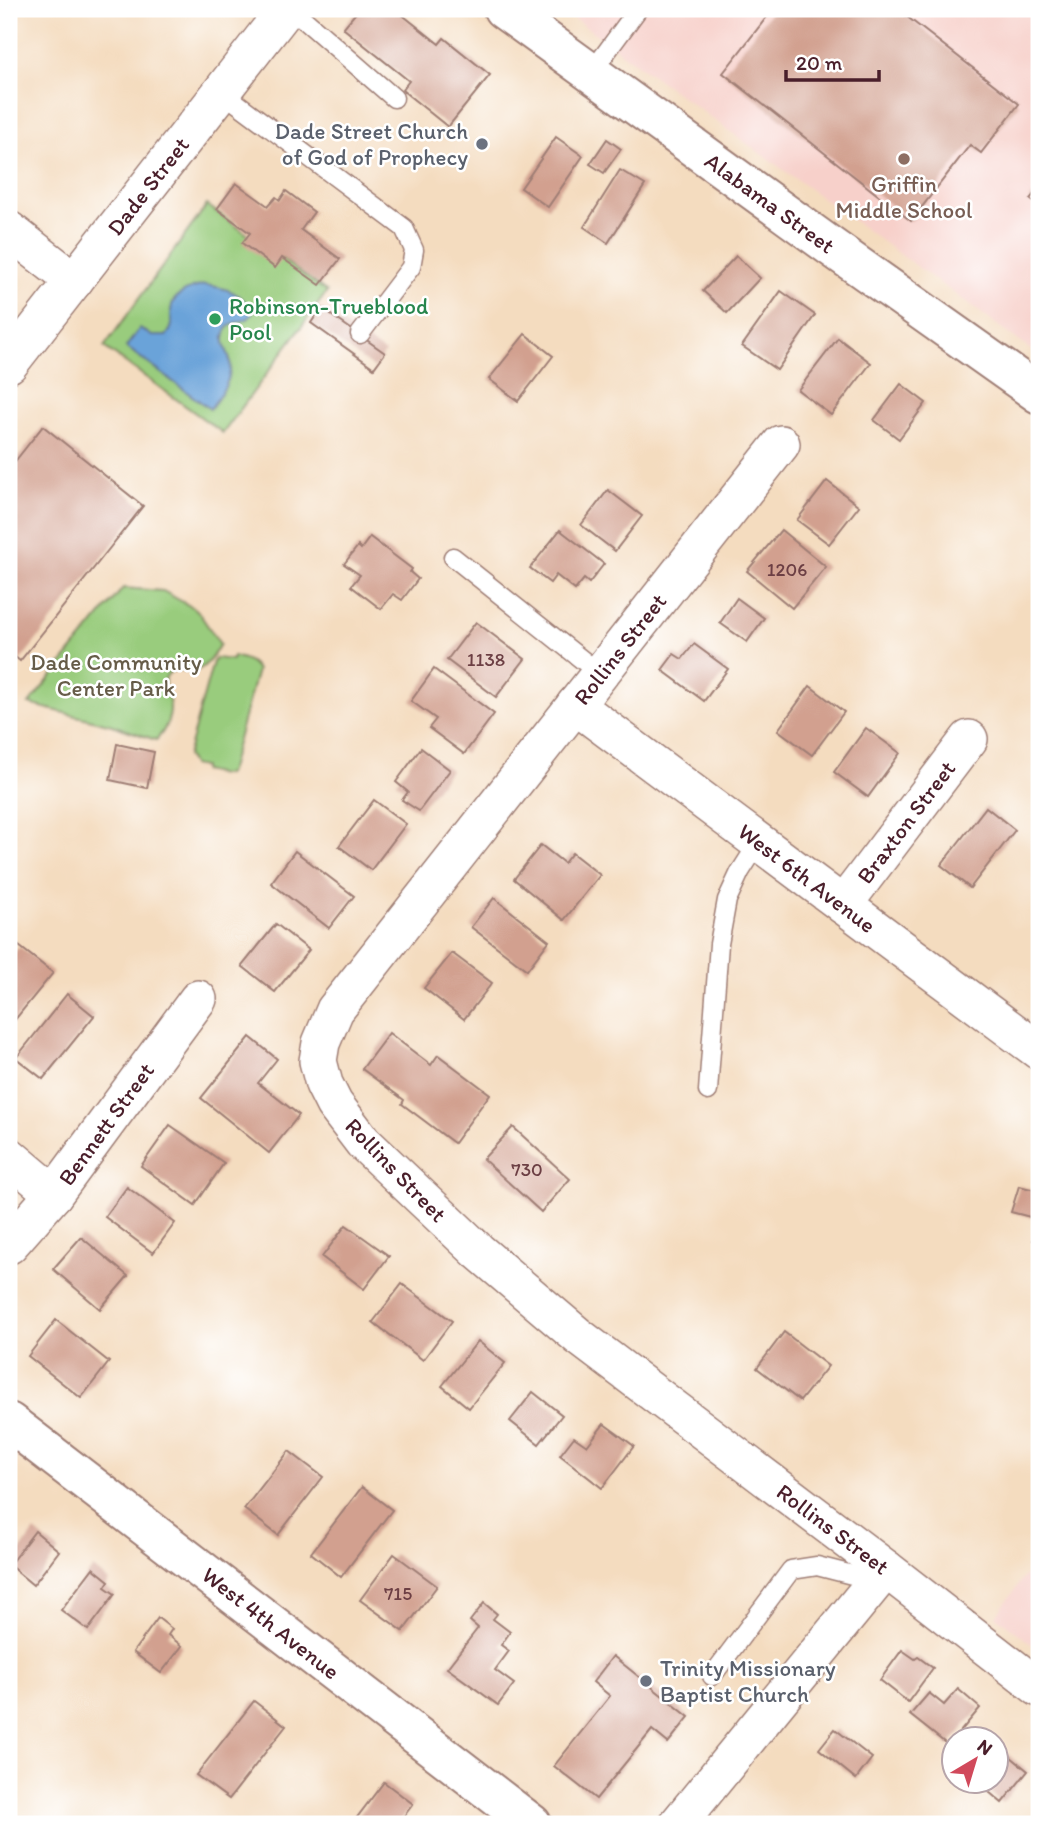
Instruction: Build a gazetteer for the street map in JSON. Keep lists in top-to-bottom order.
{
  "streets": {
    "street": [
      "Dade Street",
      "Alabama Street",
      "Rollins Street",
      "Braxton Street",
      "West 6th Avenue",
      "Bennett Street",
      "West 4th Avenue"
    ]
  },
  "crossings": [
    ["Rollins Street", "West 6th Avenue"],
    ["Braxton Street", "West 6th Avenue"]
  ],
  "parks": ["Dade Community Center Park"],
  "places": [
    "Dade Street Church of God of Prophecy",
    "Griffin Middle School",
    "Robinson-Trueblood Pool",
    "Trinity Missionary Baptist Church"
  ],
  "house_numbers": [
    "1206",
    "1138",
    "730",
    "715"
  ],
  "scale_bar": "20 m",
  "north": "top right"
}
